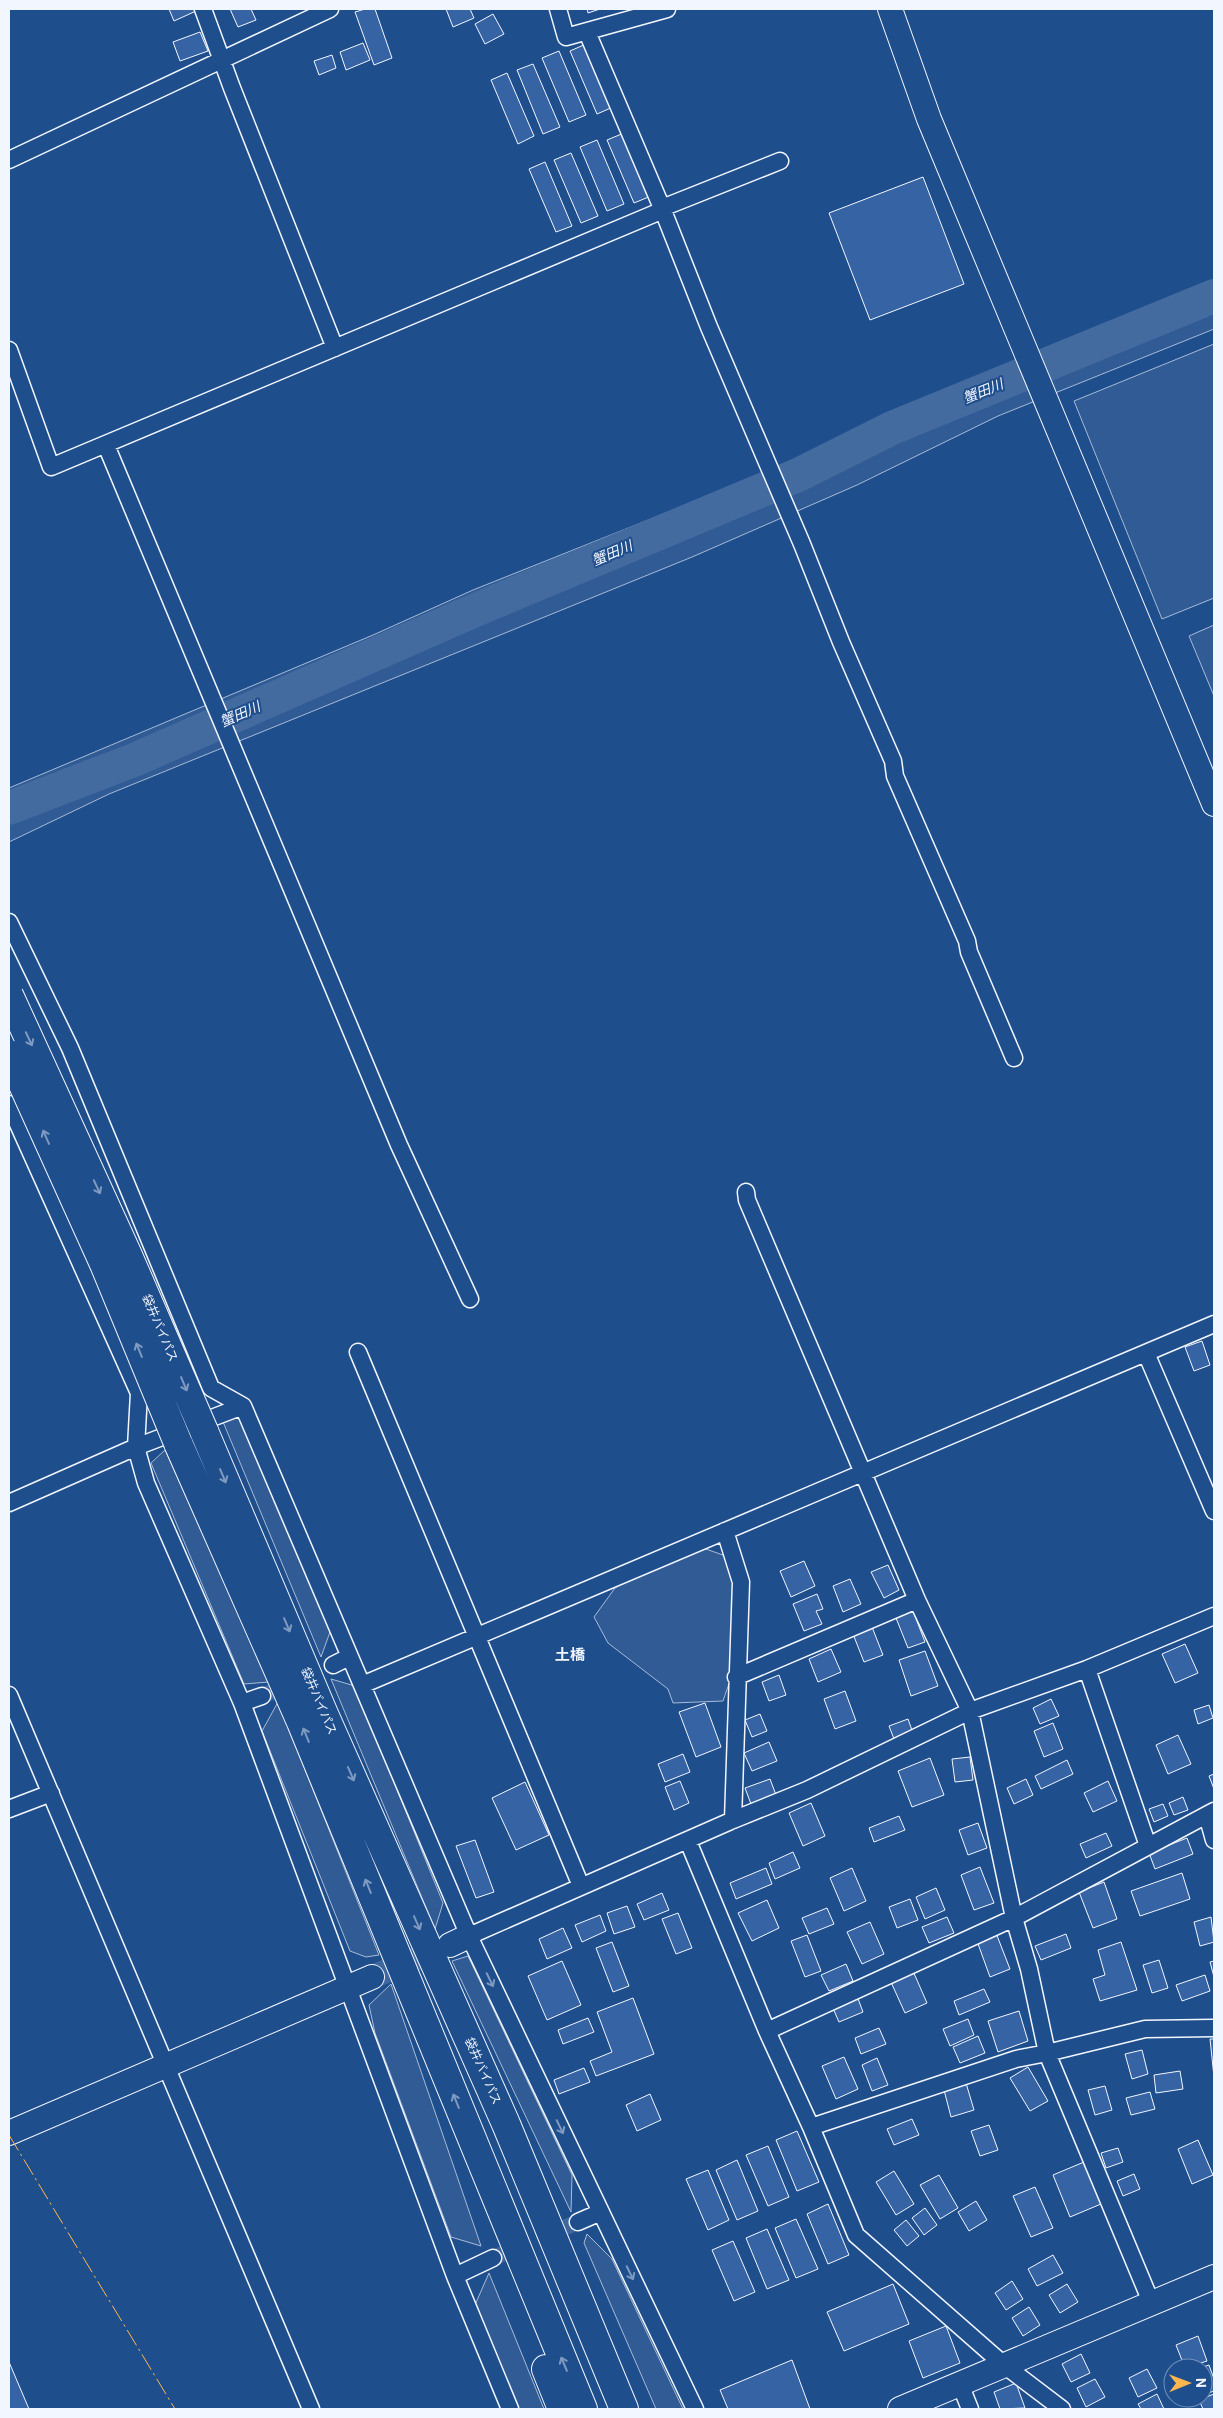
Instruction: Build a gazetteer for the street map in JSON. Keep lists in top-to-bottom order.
{
  "streets": {
    "highway": ["袋井バイパス"]
  },
  "districts": ["土橋"],
  "water": ["蟹田川"],
  "north": "right"
}
